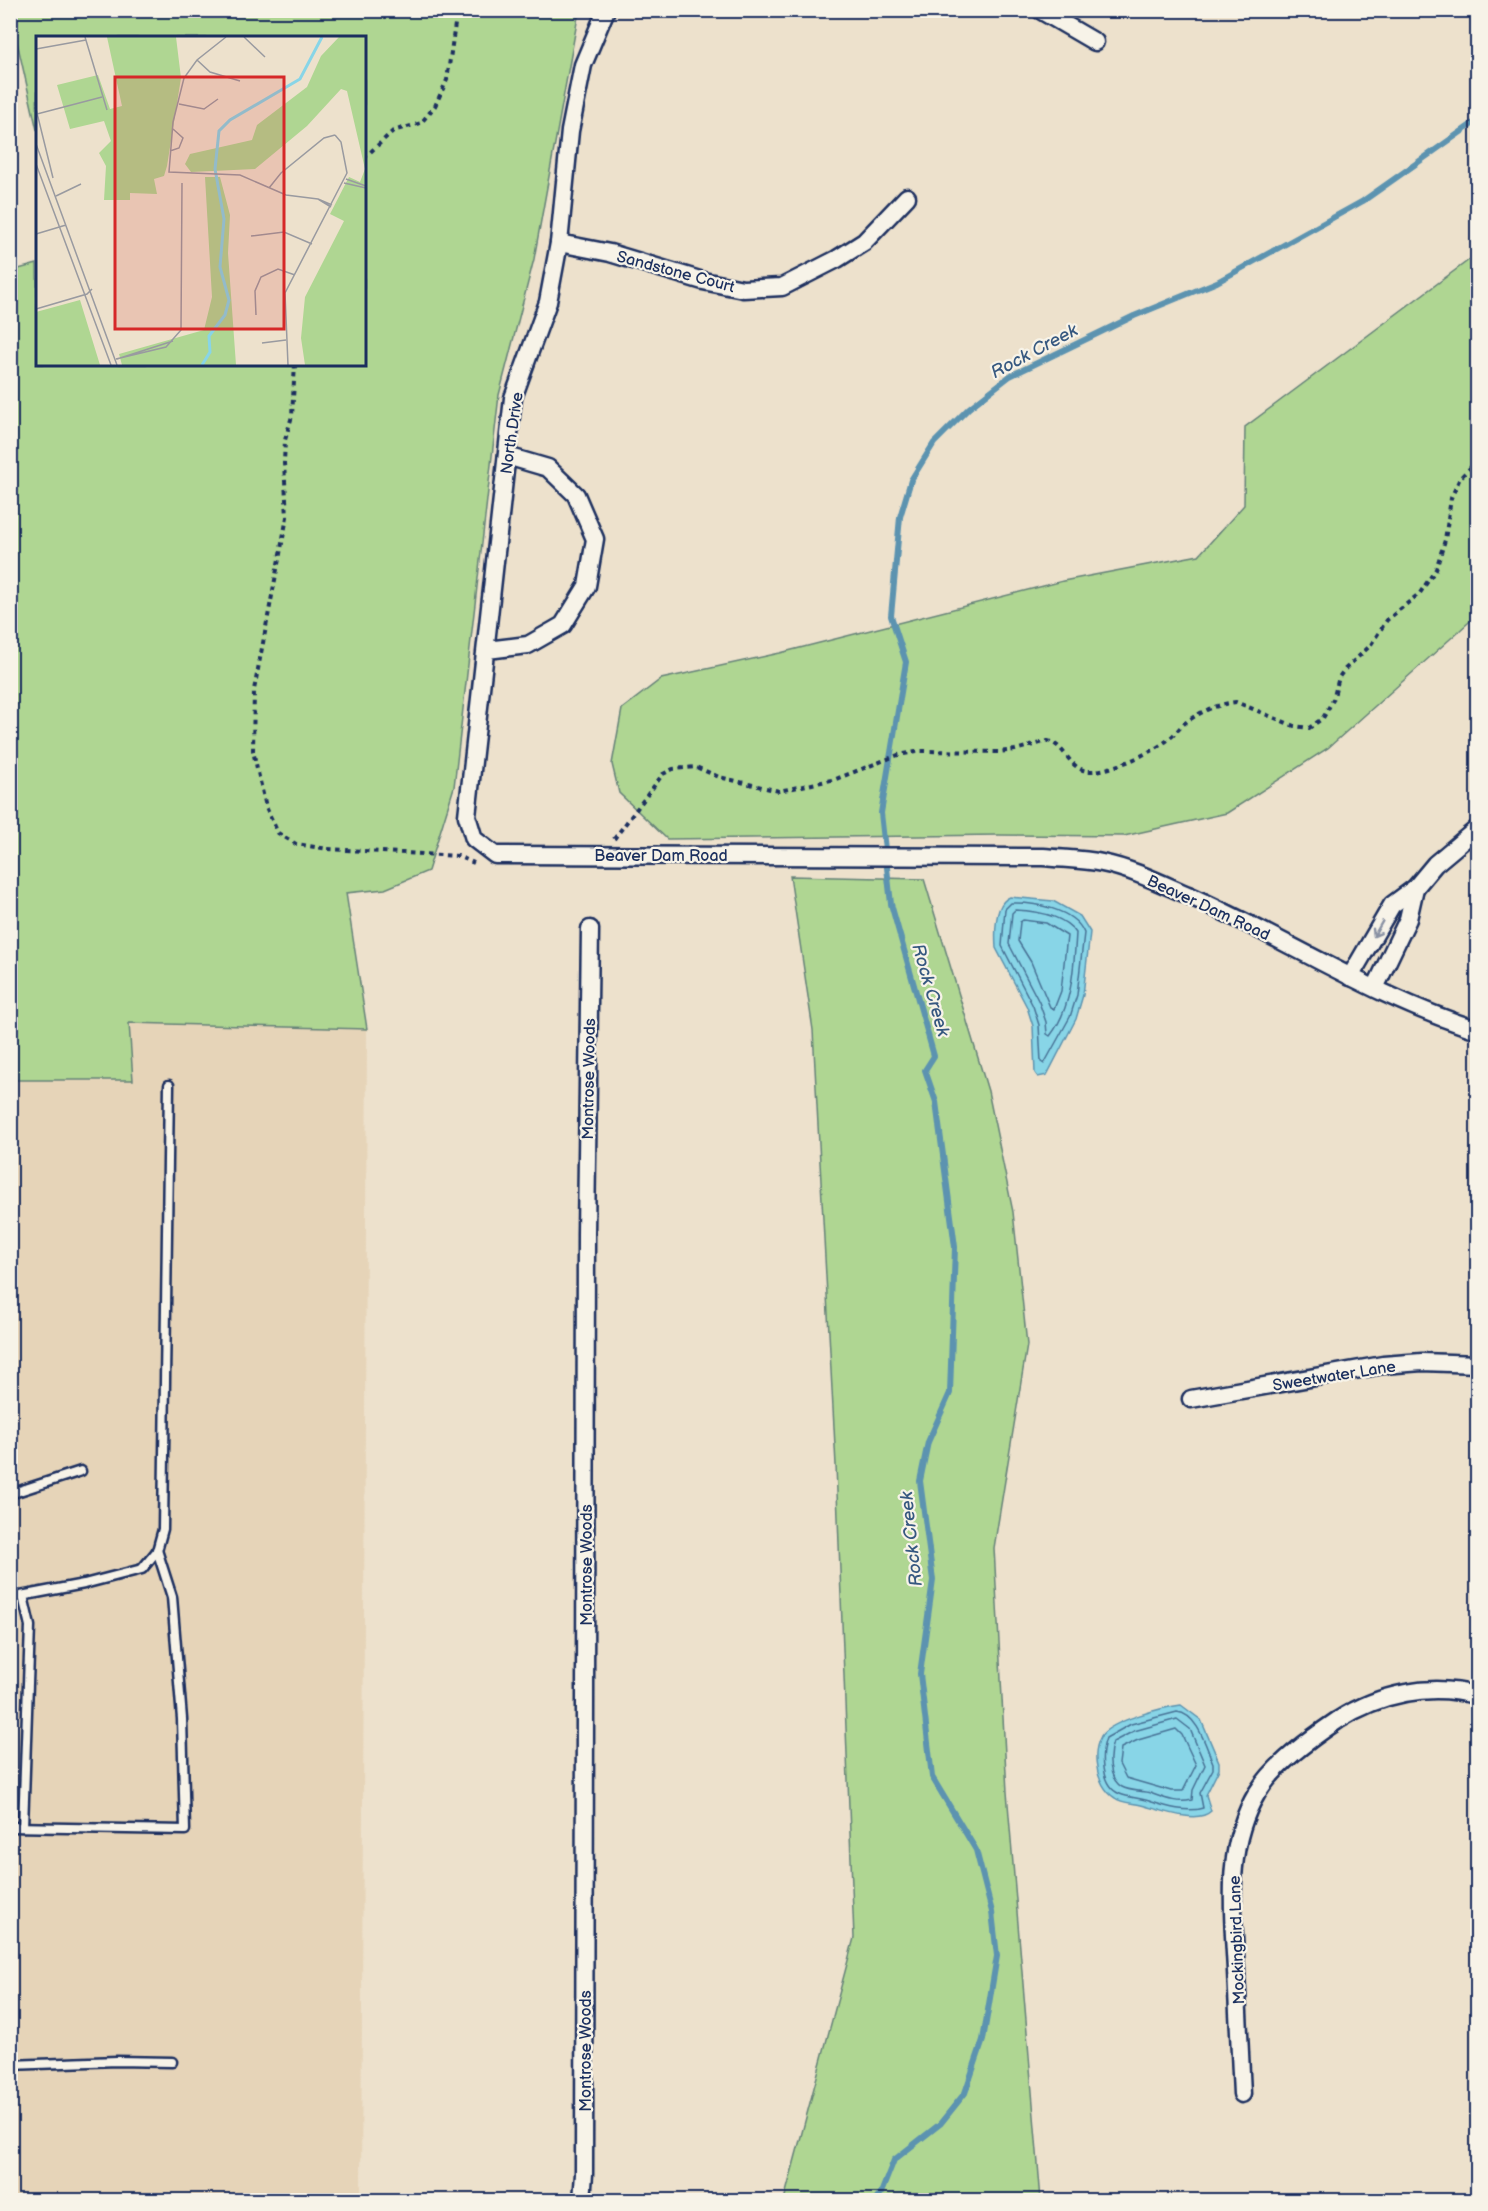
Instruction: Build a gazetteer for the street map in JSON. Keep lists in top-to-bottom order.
{
  "streets": {
    "street": [
      "Sandstone Court",
      "North Drive",
      "Beaver Dam Road",
      "Montrose Woods",
      "Sweetwater Lane",
      "Mockingbird Lane"
    ]
  },
  "crossings": [
    ["Sandstone Court", "North Drive"],
    ["North Drive", "Beaver Dam Road"]
  ],
  "water": ["Rock Creek"]
}
